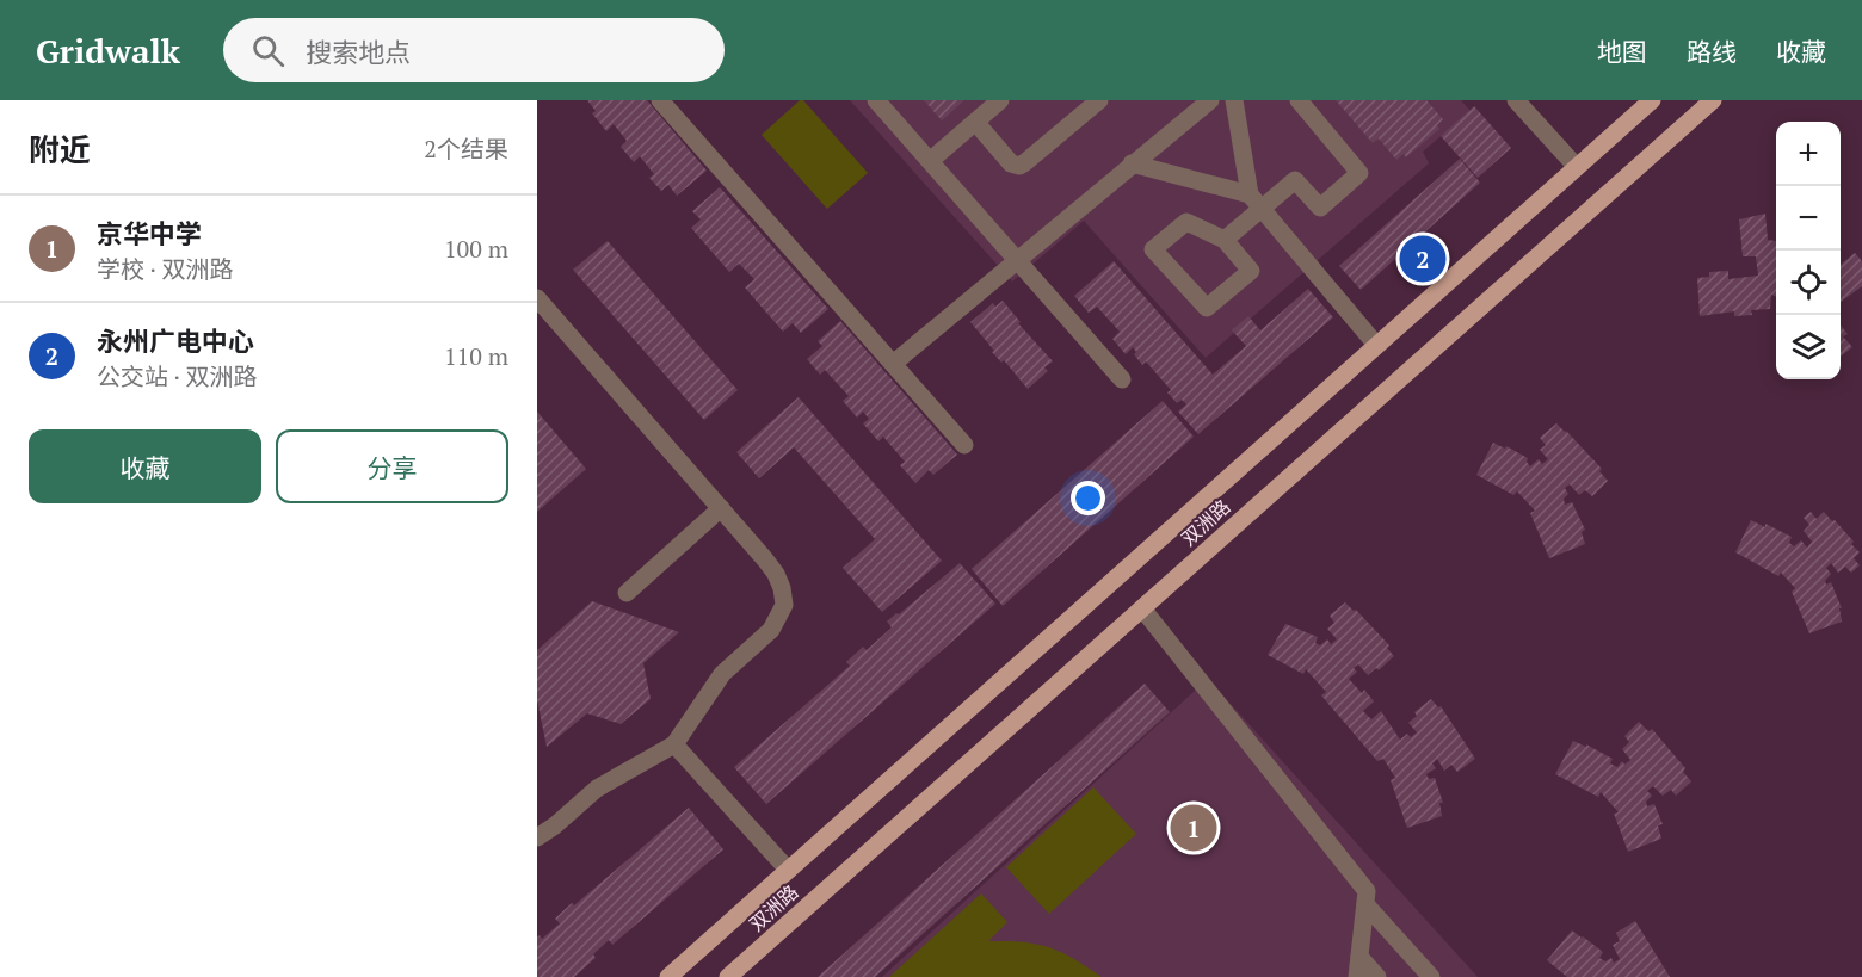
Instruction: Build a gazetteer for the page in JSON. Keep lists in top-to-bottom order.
{
  "streets": {
    "main road": ["双洲路"]
  },
  "page": {
    "header": "Gridwalk",
    "search": "搜索地点",
    "nav": ["地图", "路线", "收藏"],
    "heading": ["附近", "2个结果"],
    "map_buttons": ["+", "−"],
    "list": [
      {
        "mark": "1",
        "name": "京华中学",
        "note": "学校 · 双洲路",
        "value": "100 m"
      },
      {
        "mark": "2",
        "name": "永州广电中心",
        "note": "公交站 · 双洲路",
        "value": "110 m"
      }
    ],
    "pins": ["2", "1"],
    "buttons": ["收藏", "分享"]
  }
}
